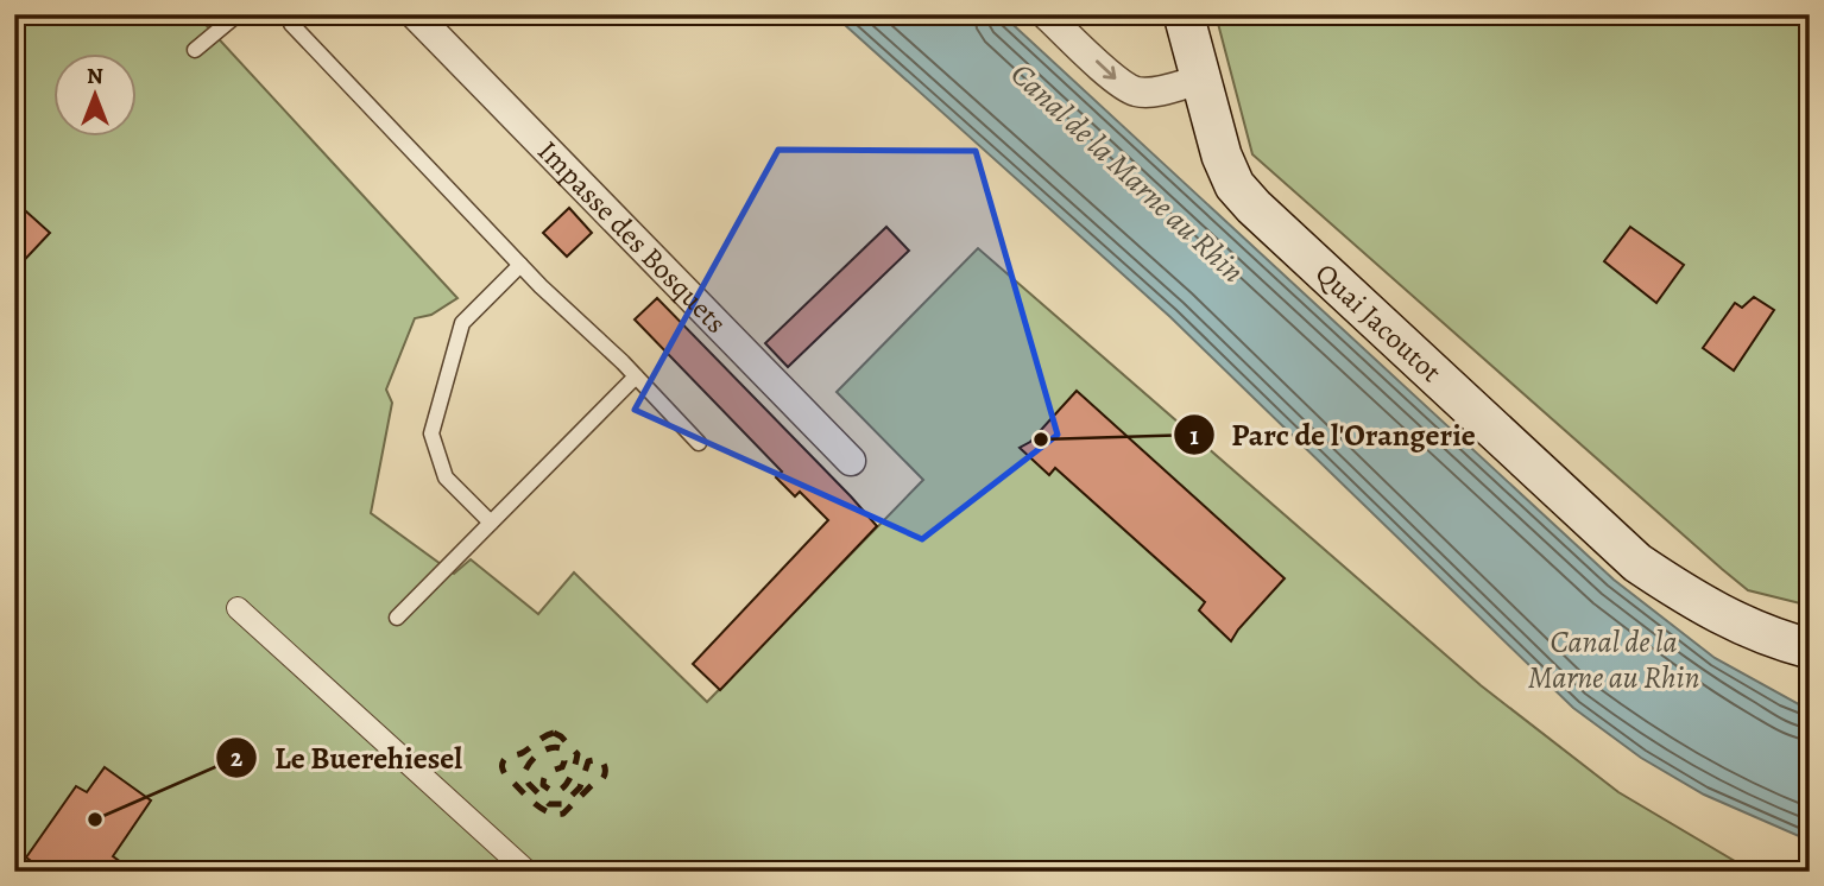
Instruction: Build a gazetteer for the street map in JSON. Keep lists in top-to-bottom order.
{
  "streets": {
    "main road": ["Quai Jacoutot"],
    "street": ["Impasse des Bosquets"]
  },
  "water": ["Canal de la Marne au Rhin"],
  "places": ["Parc de l'Orangerie", "Le Buerehiesel"],
  "north": "top"
}
